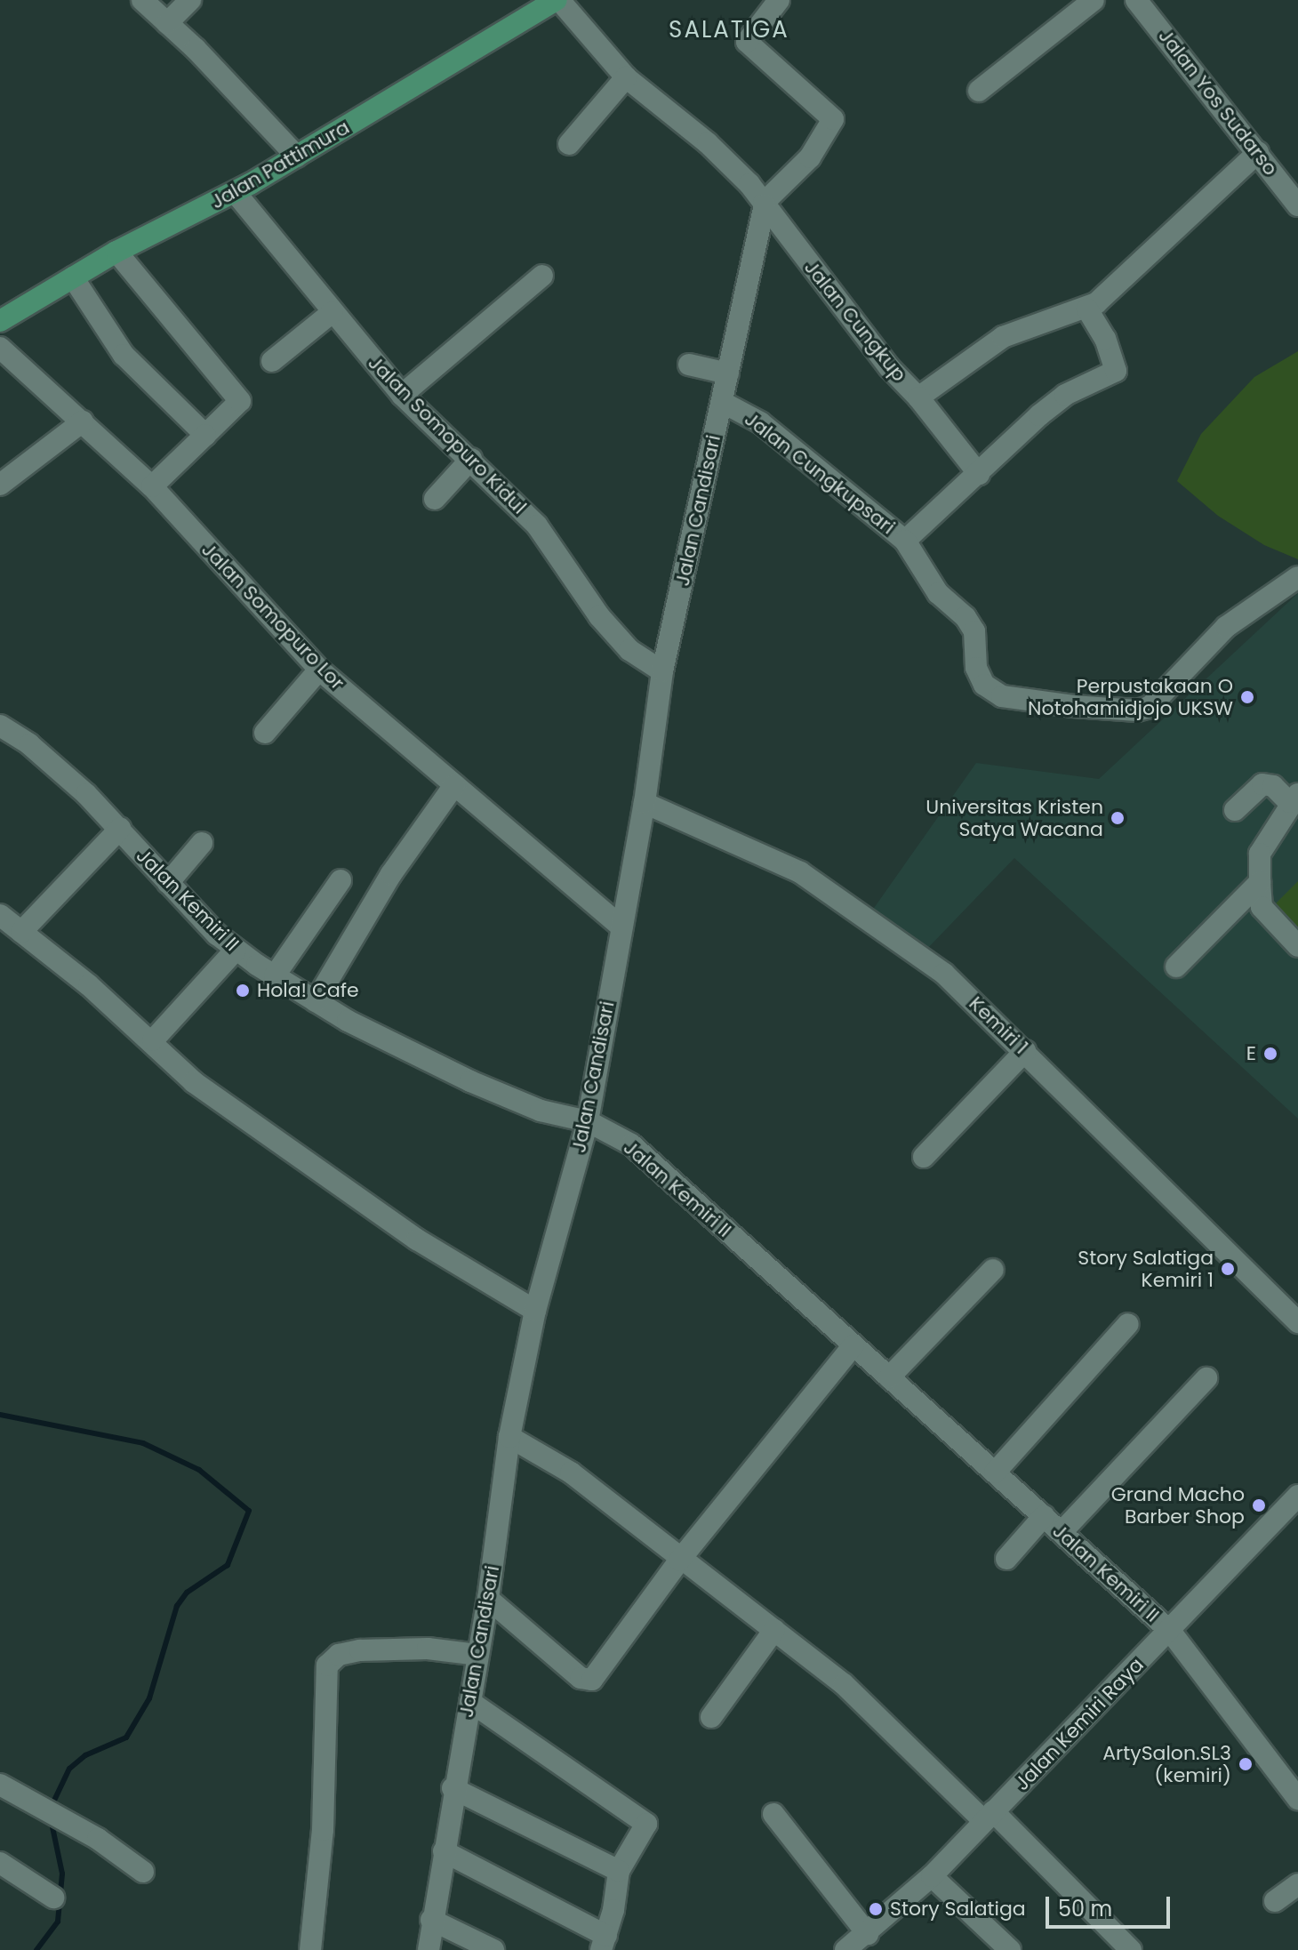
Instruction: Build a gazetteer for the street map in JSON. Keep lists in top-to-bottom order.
{
  "streets": {
    "main road": ["Jalan Pattimura"],
    "street": [
      "Jalan Yos Sudarso",
      "Jalan Cungkup",
      "Jalan Somopuro Kidul",
      "Jalan Cungkupsari",
      "Jalan Candisari",
      "Jalan Somopuro Lor",
      "Jalan Kemiri II",
      "Kemiri 1",
      "Jalan Kemiri Raya"
    ]
  },
  "crossings": [
    ["Jalan Yos Sudarso", "Jalan Cungkup"],
    ["Jalan Pattimura", "Jalan Cungkup"],
    ["Jalan Pattimura", "Jalan Somopuro Kidul"],
    ["Jalan Cungkup", "Jalan Cungkupsari"],
    ["Jalan Cungkup", "Jalan Candisari"],
    ["Jalan Somopuro Kidul", "Jalan Candisari"],
    ["Jalan Cungkupsari", "Jalan Candisari"],
    ["Jalan Candisari", "Jalan Somopuro Lor"],
    ["Jalan Candisari", "Jalan Kemiri II"],
    ["Jalan Candisari", "Kemiri 1"],
    ["Jalan Kemiri II", "Jalan Kemiri Raya"]
  ],
  "districts": ["SALATIGA"],
  "places": [
    "Perpustakaan O Notohamidjojo UKSW",
    "Universitas Kristen Satya Wacana",
    "Hola! Cafe",
    "E",
    "Story Salatiga Kemiri 1",
    "Grand Macho Barber Shop",
    "ArtySalon.SL3 (kemiri)",
    "Story Salatiga"
  ],
  "scale_bar": "50 m"
}
